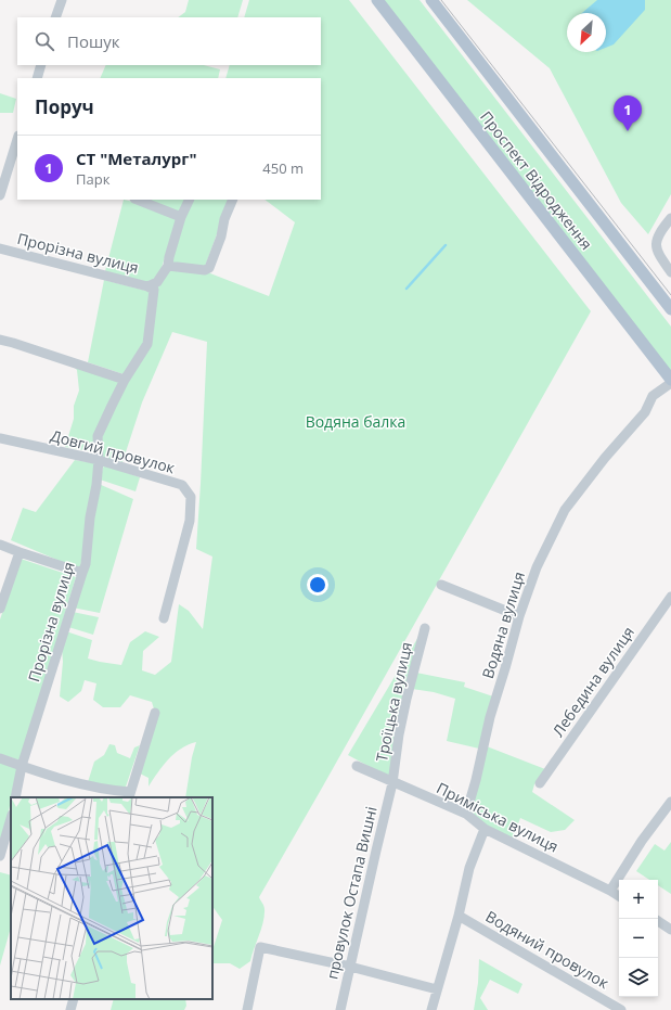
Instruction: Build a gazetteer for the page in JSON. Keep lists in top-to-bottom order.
{
  "streets": {
    "main road": ["Проспект Відродження"],
    "street": [
      "Прорізна вулиця",
      "Довгий провулок",
      "Водяна вулиця",
      "Лебедина вулиця",
      "Троїцька вулиця",
      "Приміська вулиця",
      "провулок Остапа Вишні",
      "Водяний провулок"
    ]
  },
  "crossings": [
    ["Проспект Відродження", "Водяна вулиця"],
    ["Прорізна вулиця", "Довгий провулок"],
    ["Водяна вулиця", "Приміська вулиця"],
    ["Троїцька вулиця", "Приміська вулиця"],
    ["Троїцька вулиця", "провулок Остапа Вишні"],
    ["Приміська вулиця", "провулок Остапа Вишні"]
  ],
  "parks": ["Водяна балка"],
  "north": "bottom left",
  "page": {
    "search": "Пошук",
    "heading": "Поруч",
    "pins": "1",
    "list": [
      {
        "mark": "1",
        "name": "СТ \"Металург\"",
        "note": "Парк",
        "value": "450 m"
      }
    ],
    "map_buttons": ["+", "−"]
  }
}
